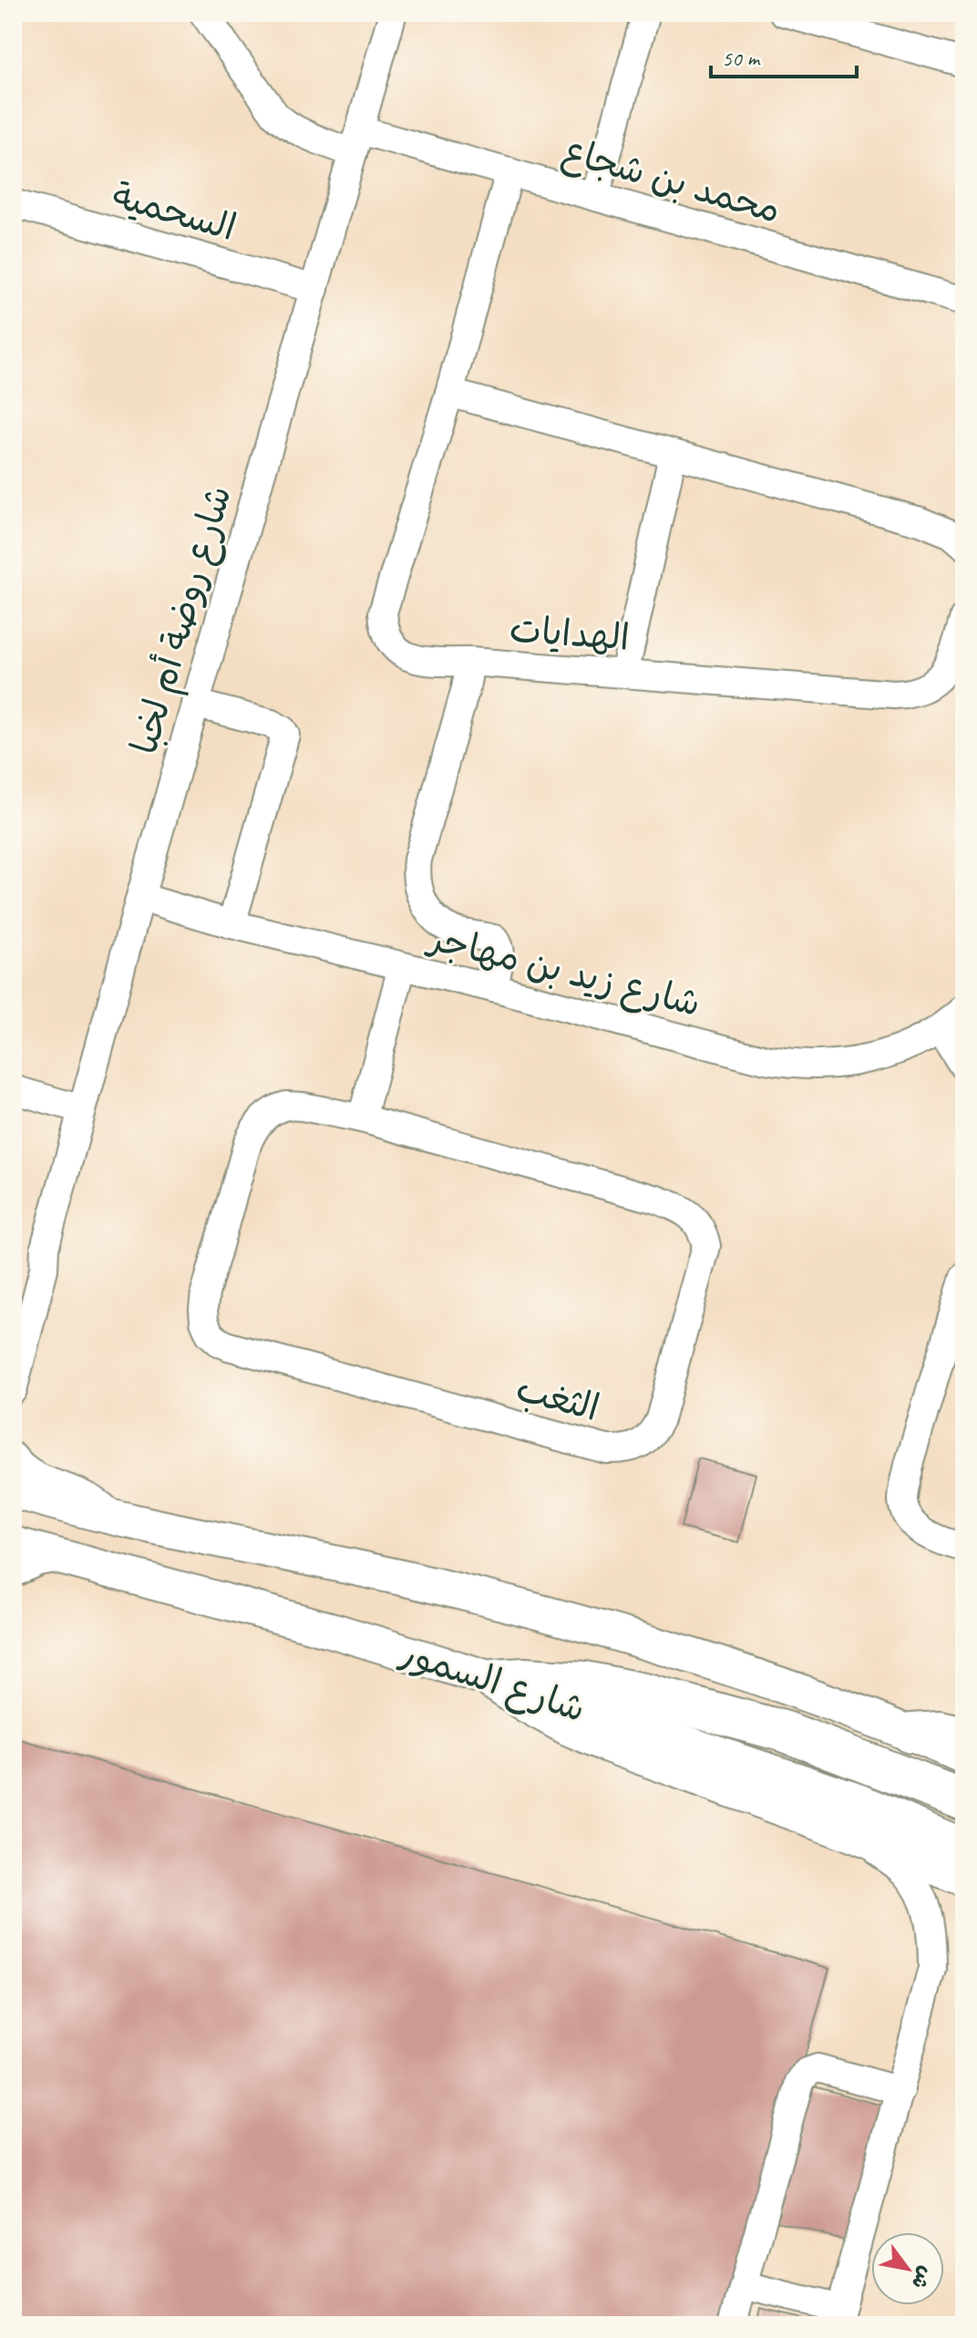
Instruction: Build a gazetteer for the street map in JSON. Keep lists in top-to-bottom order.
{
  "streets": {
    "main road": ["شارع السمور"],
    "street": [
      "محمد بن شجاع",
      "السحمية",
      "شارع روضة أم لخبا",
      "الهدايات",
      "شارع زيد بن مهاجر",
      "الثغب"
    ]
  },
  "crossings": [
    ["محمد بن شجاع", "شارع روضة أم لخبا"],
    ["محمد بن شجاع", "الهدايات"],
    ["السحمية", "شارع روضة أم لخبا"],
    ["شارع روضة أم لخبا", "شارع زيد بن مهاجر"]
  ],
  "scale_bar": "50 m",
  "north": "bottom right"
}
